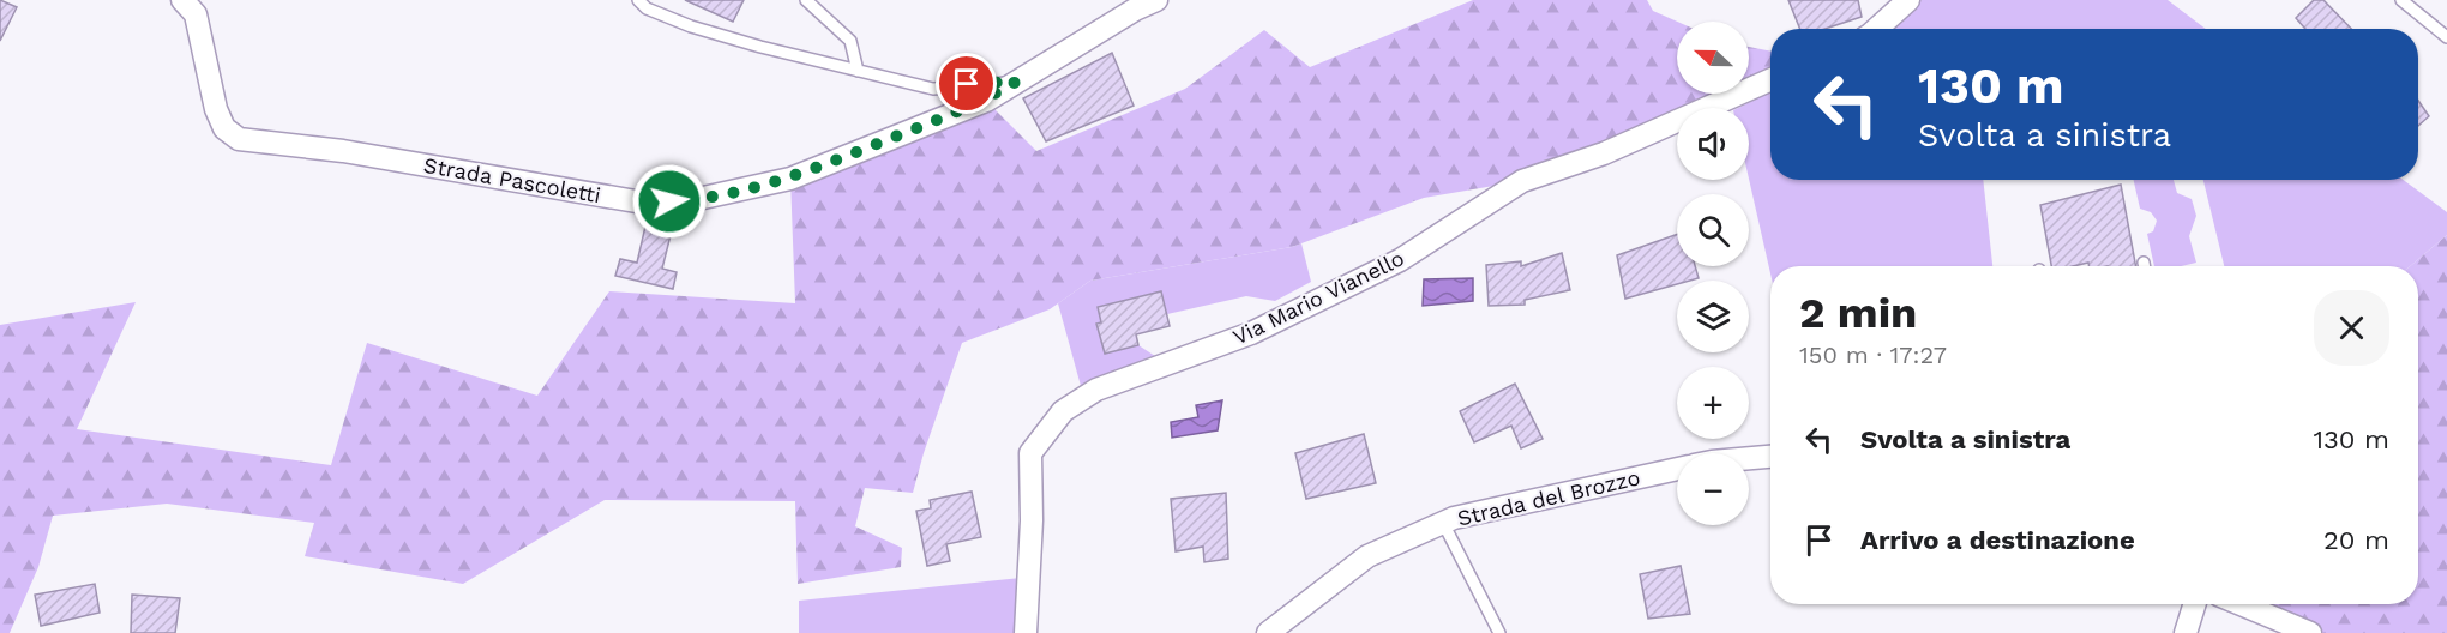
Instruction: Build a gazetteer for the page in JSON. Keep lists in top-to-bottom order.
{
  "streets": {
    "street": ["Strada Pascoletti", "Via Mario Vianello", "Strada del Brozzo"]
  },
  "north": "left",
  "page": {
    "map_buttons": ["+", "−"],
    "turn": ["130 m", "Svolta a sinistra"],
    "heading": ["2 min", "150 m · 17:27"],
    "list": [
      {
        "name": "Svolta a sinistra",
        "value": "130 m"
      },
      {
        "name": "Arrivo a destinazione",
        "value": "20 m"
      }
    ]
  }
}
